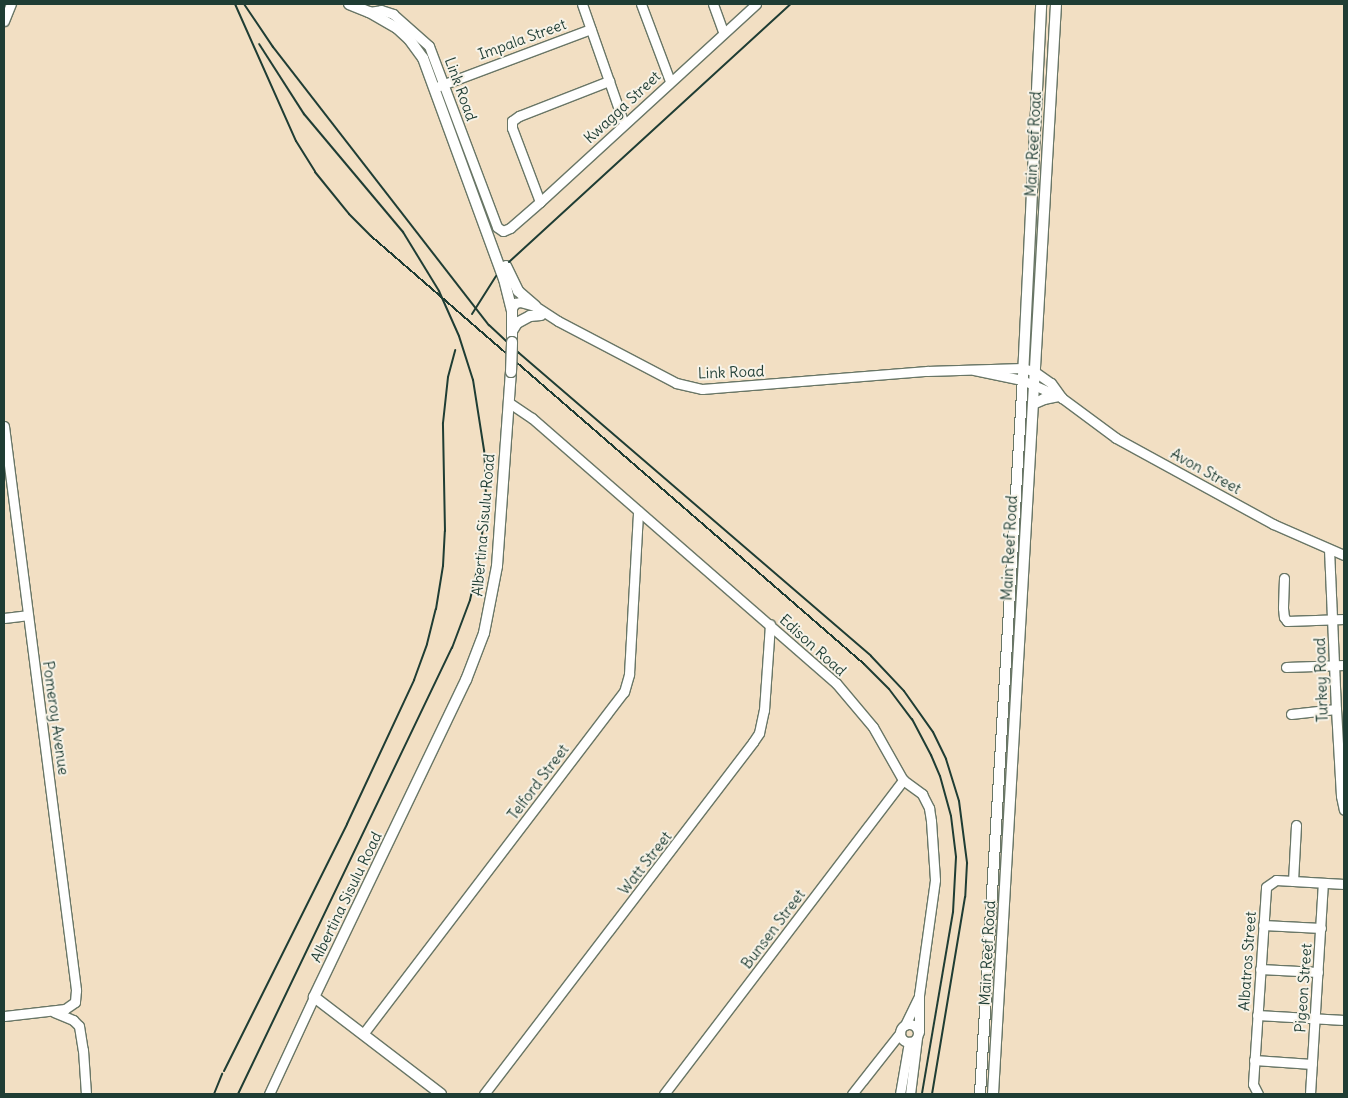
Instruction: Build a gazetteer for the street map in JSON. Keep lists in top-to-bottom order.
{
  "streets": {
    "main road": ["Main Reef Road", "Albertina Sisulu Road"],
    "street": [
      "Impala Street",
      "Link Road",
      "Kwagga Street",
      "Avon Street",
      "Edison Road",
      "Turkey Road",
      "Pomeroy Avenue",
      "Telford Street",
      "Watt Street",
      "Bunsen Street",
      "Albatros Street",
      "Pigeon Street"
    ]
  },
  "crossings": [
    ["Impala Street", "Link Road"],
    ["Impala Street", "Albertina Sisulu Road"],
    ["Link Road", "Kwagga Street"],
    ["Link Road", "Main Reef Road"],
    ["Link Road", "Avon Street"],
    ["Link Road", "Albertina Sisulu Road"],
    ["Main Reef Road", "Avon Street"],
    ["Avon Street", "Turkey Road"],
    ["Albertina Sisulu Road", "Edison Road"],
    ["Edison Road", "Telford Street"],
    ["Edison Road", "Watt Street"],
    ["Edison Road", "Bunsen Street"],
    ["Albatros Street", "Pigeon Street"]
  ]
}
